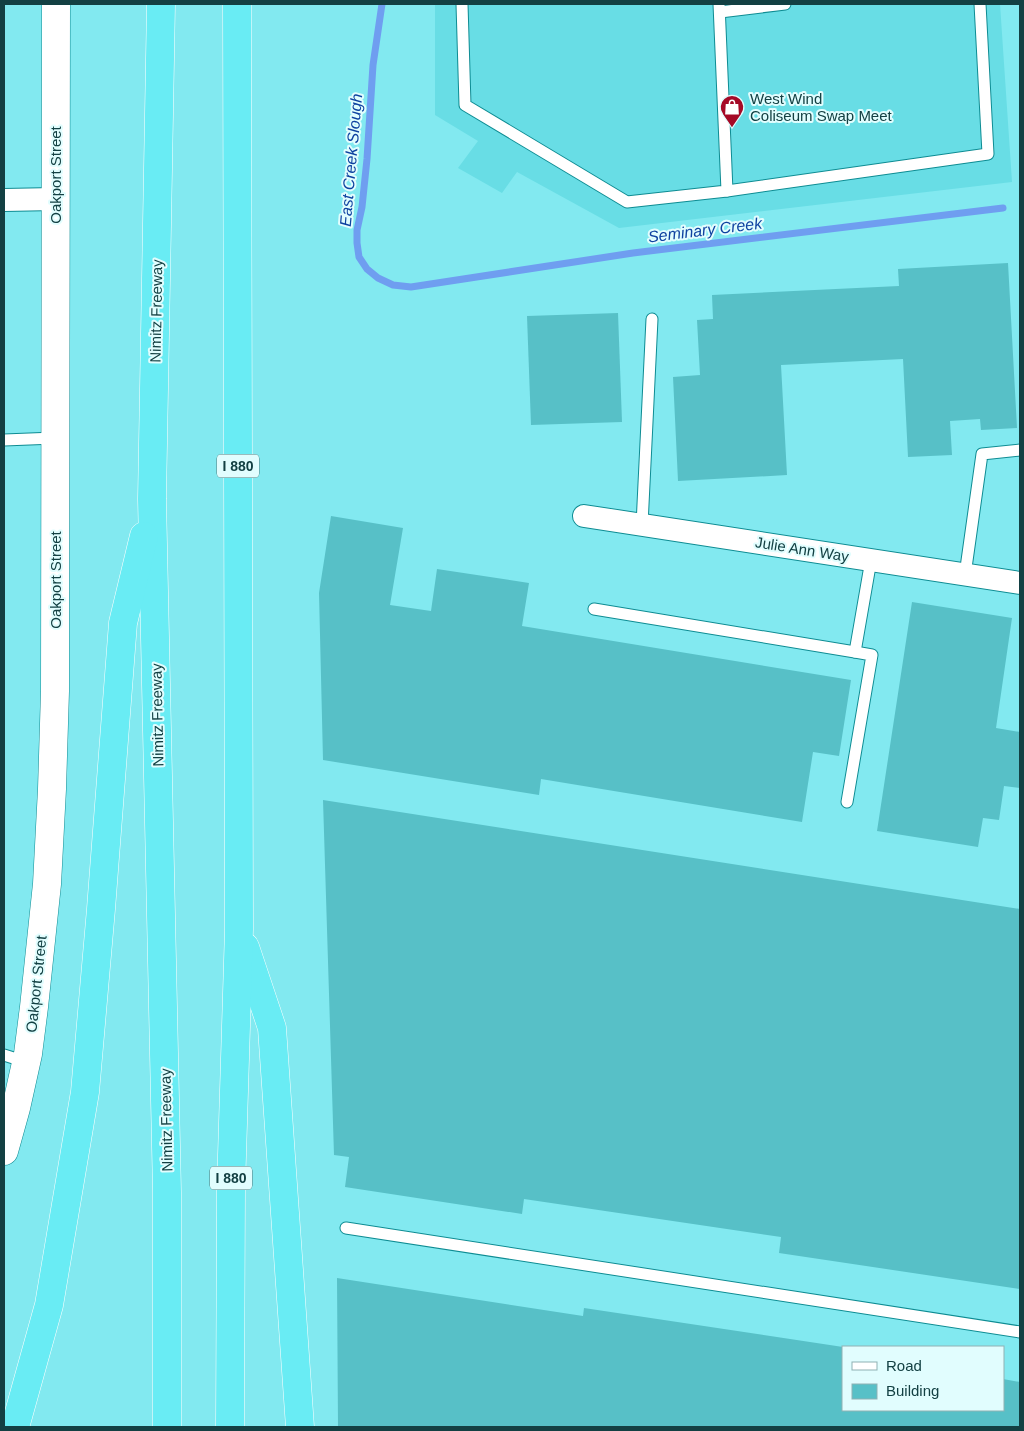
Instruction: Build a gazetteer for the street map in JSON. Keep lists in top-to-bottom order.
{
  "streets": {
    "highway": ["Nimitz Freeway", "I 880"],
    "main road": ["Oakport Street"],
    "street": ["Julie Ann Way"]
  },
  "water": ["East Creek Slough", "Seminary Creek"],
  "places": {
    "shop": ["West Wind Coliseum Swap Meet"]
  },
  "legend": ["Road", "Building"]
}
